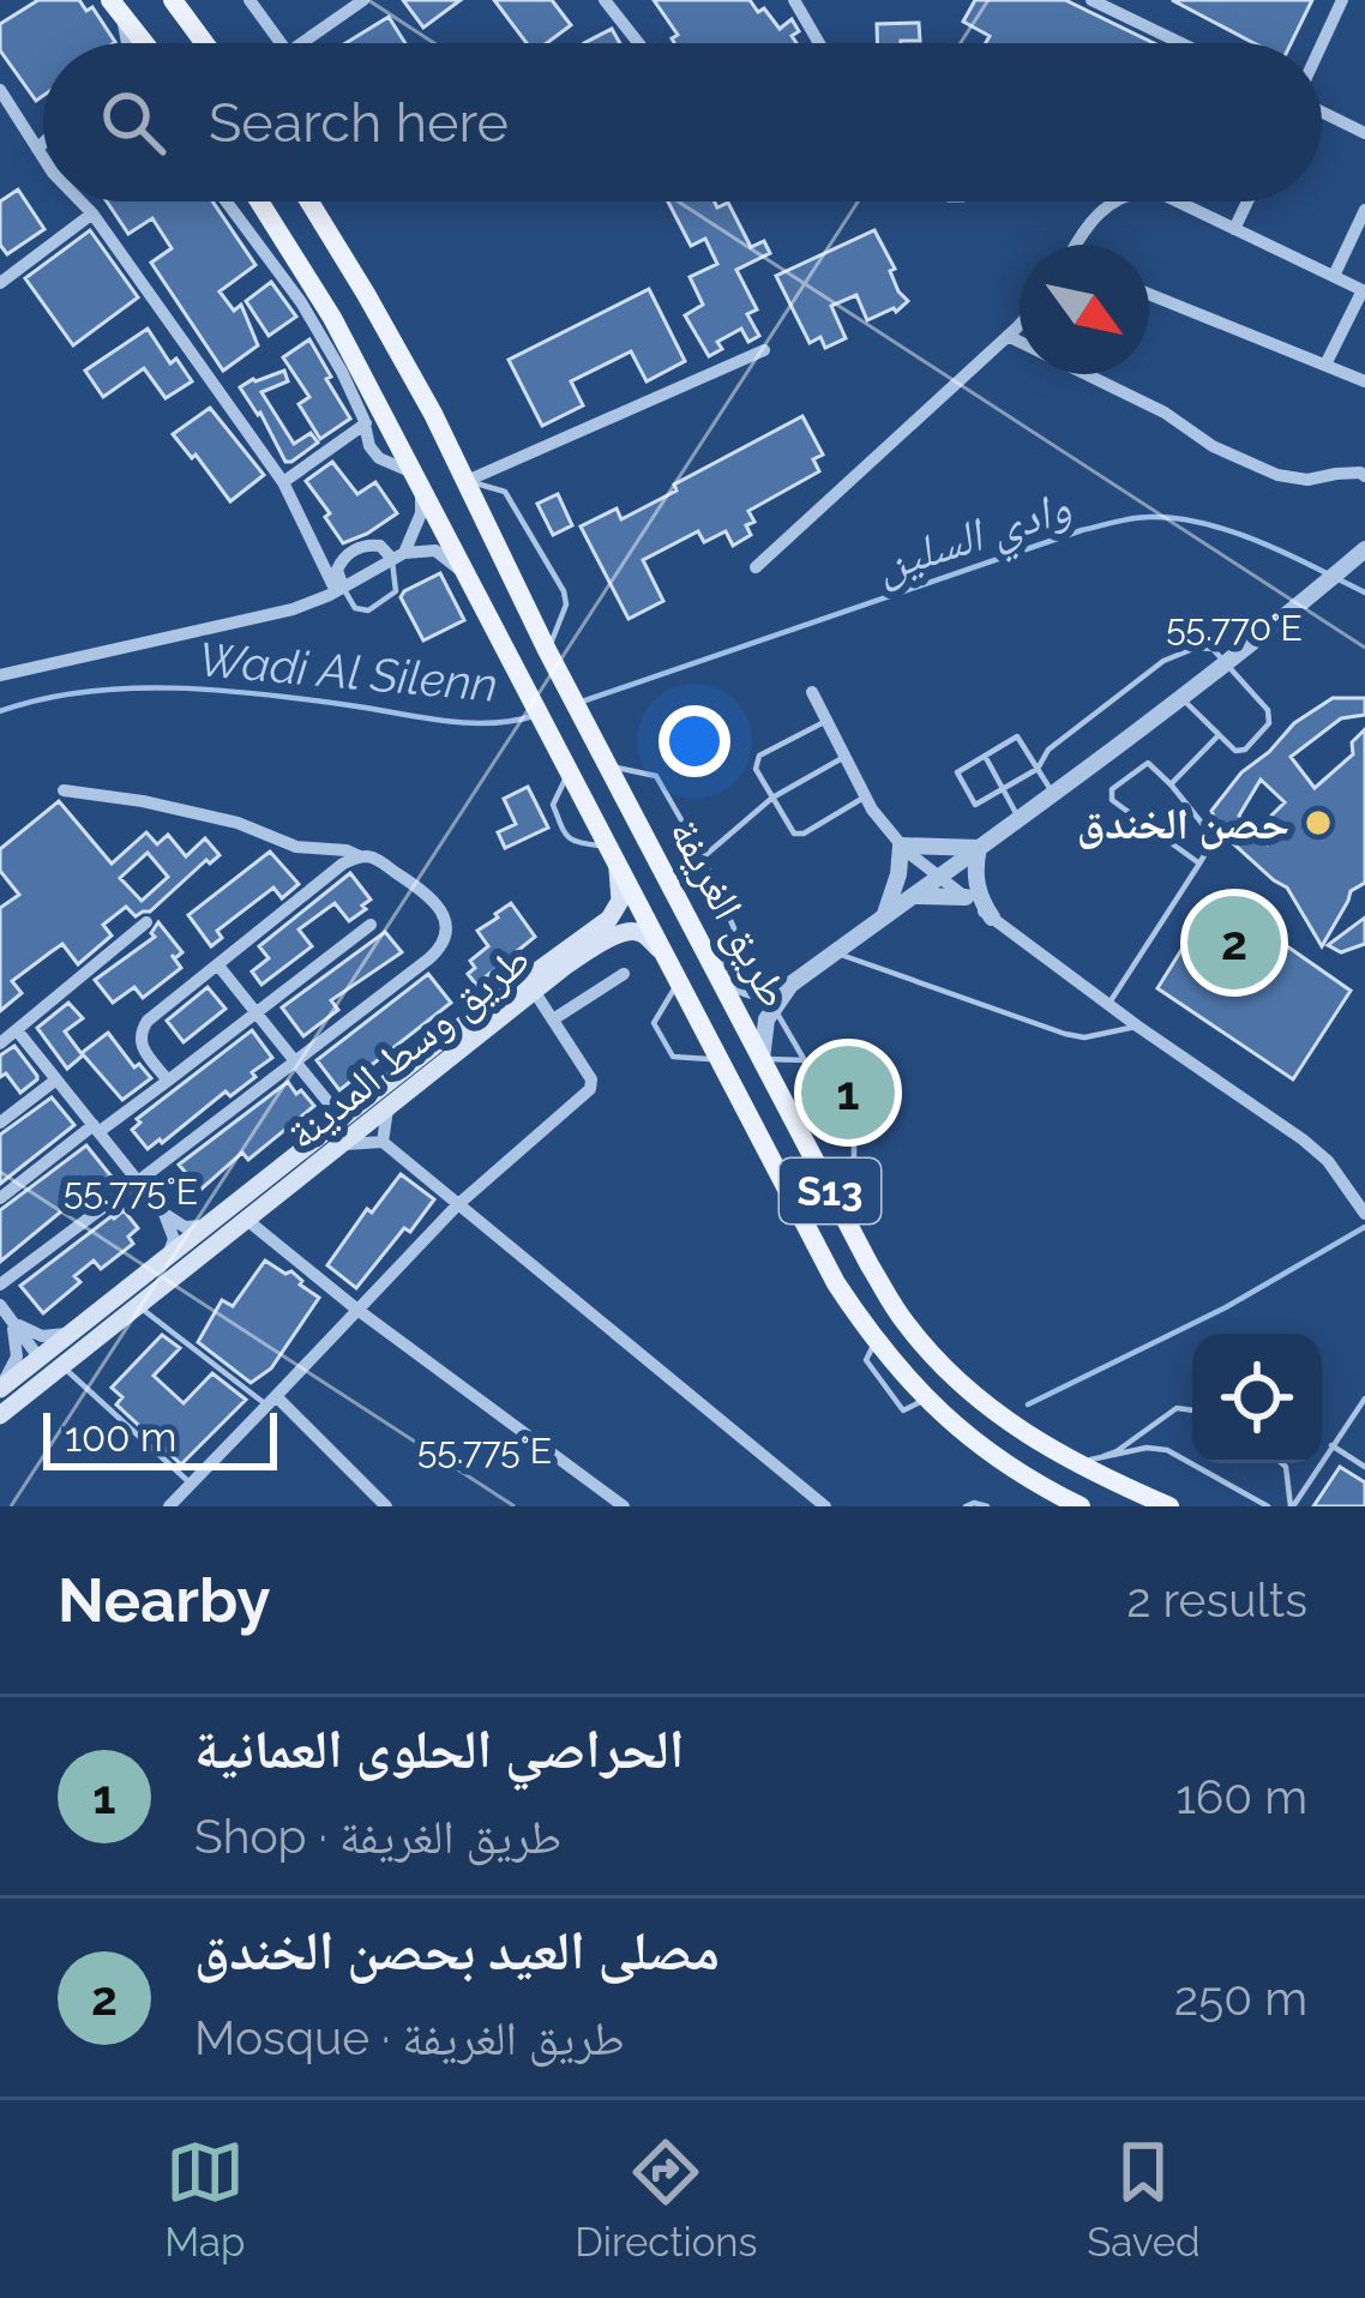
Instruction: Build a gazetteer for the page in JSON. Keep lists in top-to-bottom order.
{
  "streets": {
    "main road": ["طريق الغريفة", "طريق وسط المدينة", "S13"]
  },
  "crossings": [
    ["طريق الغريفة", "طريق وسط المدينة"]
  ],
  "water": ["وادي السلين", "Wadi Al Silenn"],
  "places": ["حصن الخندق"],
  "scale_bar": "100 m",
  "north": "bottom right",
  "page": {
    "search": "Search here",
    "pins": ["2", "1"],
    "scale": "100 m",
    "heading": ["Nearby", "2 results"],
    "list": [
      {
        "mark": "1",
        "name": "الحراصي الحلوى العمانية",
        "note": "Shop · طريق الغريفة",
        "value": "160 m"
      },
      {
        "mark": "2",
        "name": "مصلى العيد بحصن الخندق",
        "note": "Mosque · طريق الغريفة",
        "value": "250 m"
      }
    ],
    "nav": ["Map", "Directions", "Saved"]
  },
  "coordinates": ["55.770°E", "55.775°E"]
}
